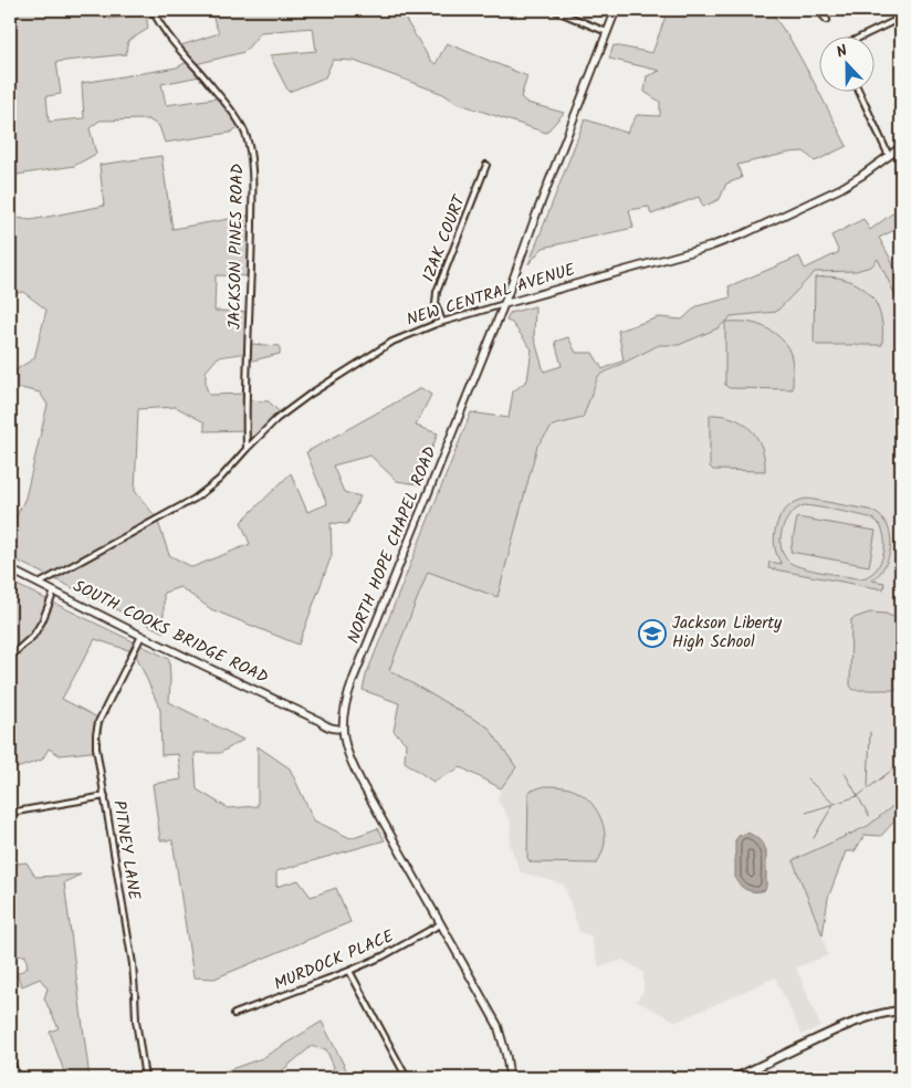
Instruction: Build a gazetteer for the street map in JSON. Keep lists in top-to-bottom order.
{
  "streets": {
    "main road": ["NEW CENTRAL AVENUE", "NORTH HOPE CHAPEL ROAD", "SOUTH COOKS BRIDGE ROAD"],
    "street": [
      "IZAK COURT",
      "JACKSON PINES ROAD",
      "PITNEY LANE",
      "MURDOCK PLACE"
    ]
  },
  "crossings": [
    ["IZAK COURT", "NEW CENTRAL AVENUE"],
    ["JACKSON PINES ROAD", "NEW CENTRAL AVENUE"],
    ["NEW CENTRAL AVENUE", "NORTH HOPE CHAPEL ROAD"],
    ["NEW CENTRAL AVENUE", "SOUTH COOKS BRIDGE ROAD"],
    ["NORTH HOPE CHAPEL ROAD", "SOUTH COOKS BRIDGE ROAD"],
    ["NORTH HOPE CHAPEL ROAD", "MURDOCK PLACE"],
    ["SOUTH COOKS BRIDGE ROAD", "PITNEY LANE"]
  ],
  "places": {
    "school or university": ["Jackson Liberty High School"]
  },
  "north": "top"
}
